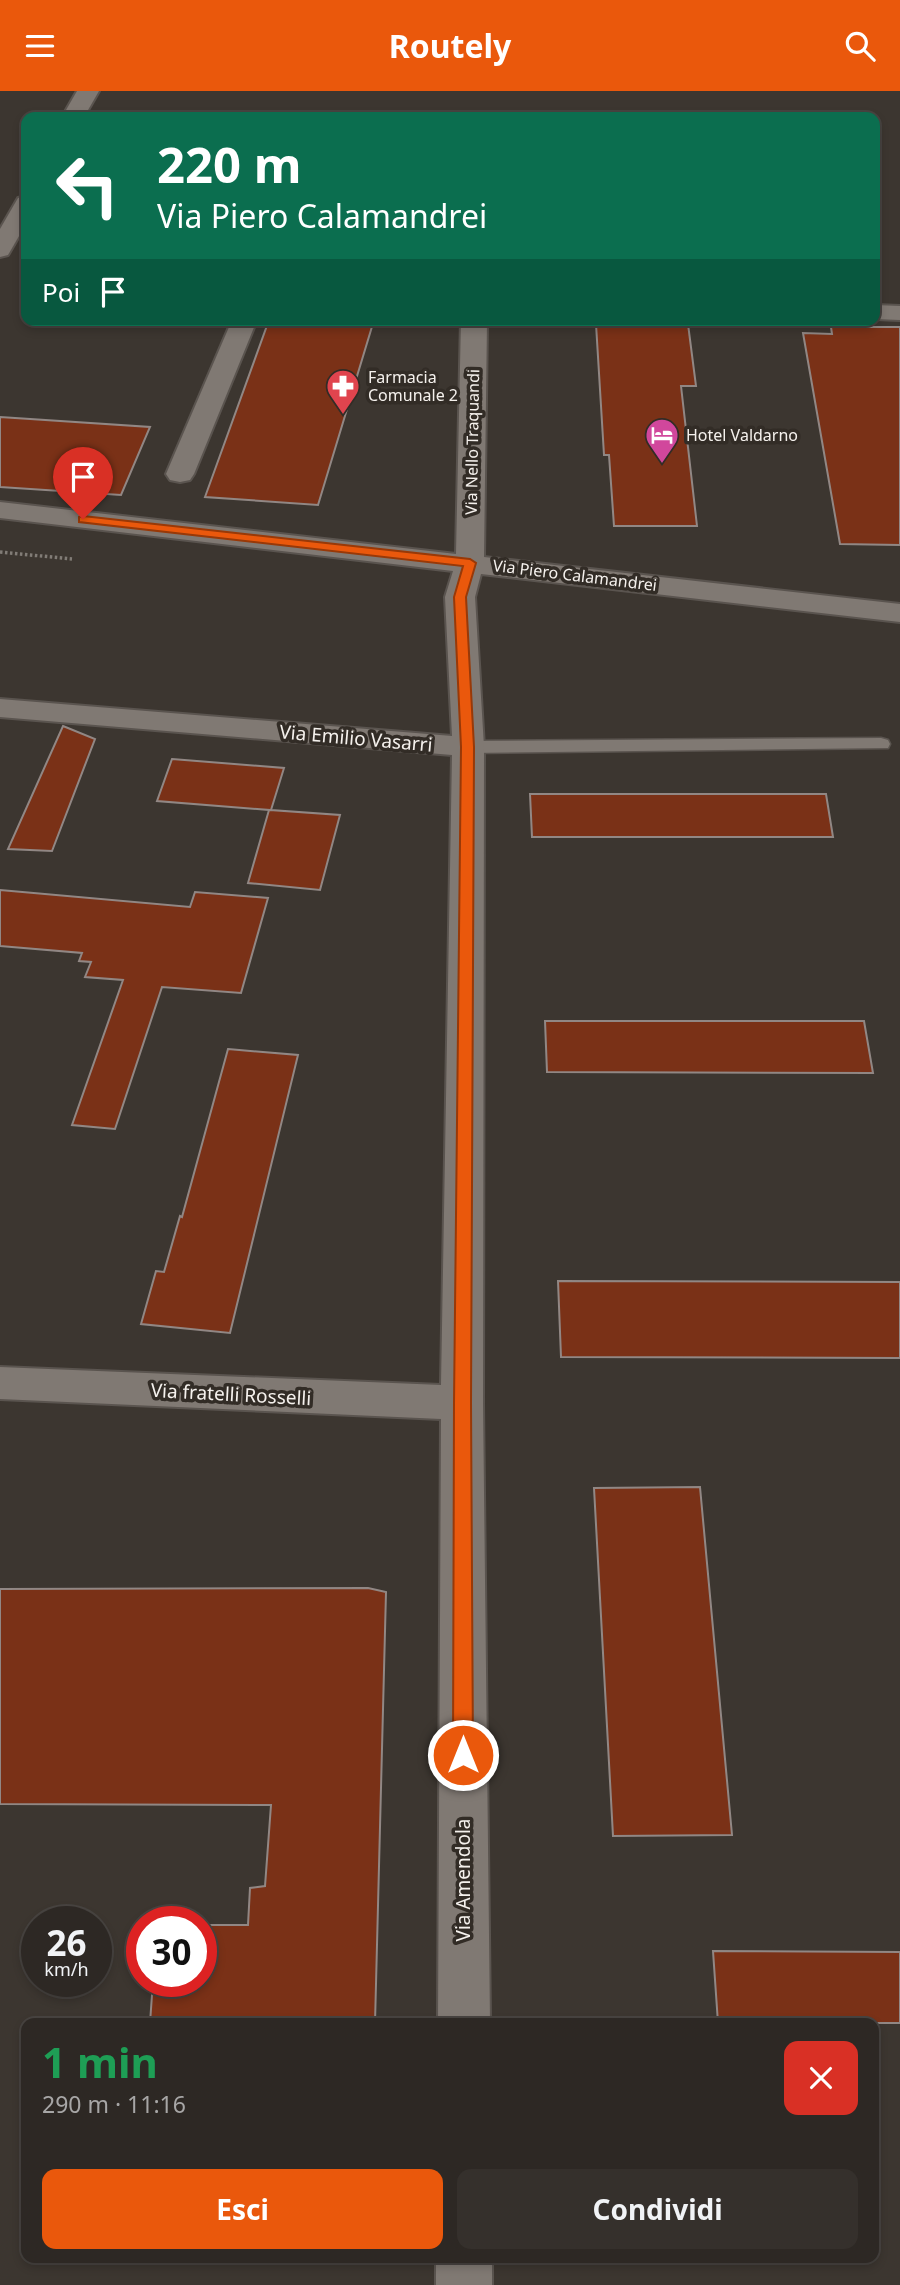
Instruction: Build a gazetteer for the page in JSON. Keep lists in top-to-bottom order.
{
  "streets": {
    "street": [
      "Via Nello Traquandi",
      "Via Piero Calamandrei",
      "Via Emilio Vasarri",
      "Via fratelli Rosselli",
      "Via Amendola"
    ]
  },
  "crossings": [
    ["Via Nello Traquandi", "Via Piero Calamandrei"],
    ["Via Nello Traquandi", "Via Amendola"],
    ["Via Piero Calamandrei", "Via Amendola"],
    ["Via Emilio Vasarri", "Via Amendola"],
    ["Via fratelli Rosselli", "Via Amendola"]
  ],
  "places": {
    "pharmacy": ["Farmacia Comunale 2"],
    "hotel": ["Hotel Valdarno"]
  },
  "page": {
    "header": "Routely",
    "turn": ["220 m", "Via Piero Calamandrei"],
    "then": "Poi",
    "speed": "26 km/h",
    "limit": "30",
    "heading": ["1 min", "290 m · 11:16"],
    "buttons": ["Esci", "Condividi"]
  }
}
